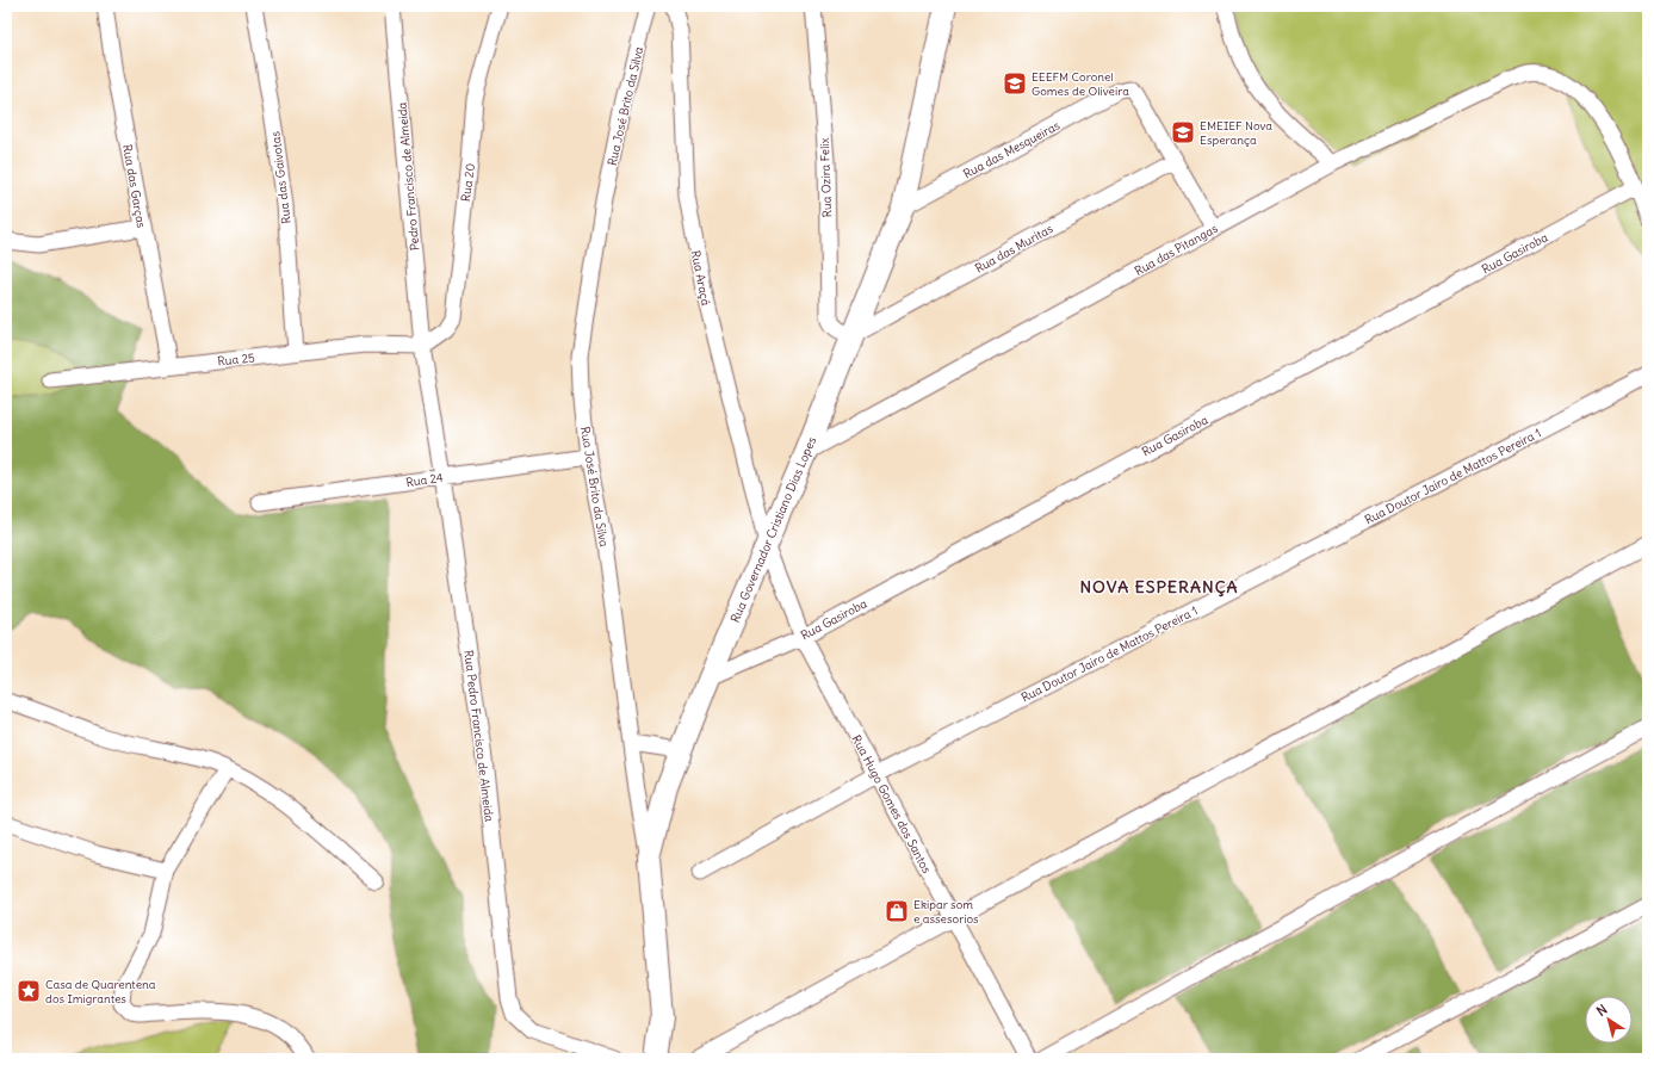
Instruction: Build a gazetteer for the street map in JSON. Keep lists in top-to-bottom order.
{
  "streets": {
    "street": [
      "Rua José Brito da Silva",
      "Rua das Mesqueiras",
      "Pedro Francisco de Almeida",
      "Rua das Gaivotas",
      "Rua Ozira Felix",
      "Rua 20",
      "Rua das Garças",
      "Rua das Muritas",
      "Rua das Pitangas",
      "Rua Gasiroba",
      "Rua Araçá",
      "Rua 25",
      "Rua Doutor Jairo de Mattos Pereira 1",
      "Rua 24",
      "Rua Governador Cristiano Dias Lopes",
      "Rua Pedro Francisco de Almeida",
      "Rua Hugo Gomes dos Santos"
    ]
  },
  "crossings": [
    ["Rua José Brito da Silva", "Rua 24"],
    ["Rua José Brito da Silva", "Rua Governador Cristiano Dias Lopes"],
    ["Rua das Mesqueiras", "Rua das Muritas"],
    ["Rua das Mesqueiras", "Rua Governador Cristiano Dias Lopes"],
    ["Pedro Francisco de Almeida", "Rua 20"],
    ["Pedro Francisco de Almeida", "Rua 25"],
    ["Pedro Francisco de Almeida", "Rua Pedro Francisco de Almeida"],
    ["Rua das Gaivotas", "Rua 25"],
    ["Rua Ozira Felix", "Rua das Muritas"],
    ["Rua Ozira Felix", "Rua Governador Cristiano Dias Lopes"],
    ["Rua 20", "Rua 25"],
    ["Rua 20", "Rua Pedro Francisco de Almeida"],
    ["Rua das Garças", "Rua 25"],
    ["Rua das Muritas", "Rua Governador Cristiano Dias Lopes"],
    ["Rua das Pitangas", "Rua Gasiroba"],
    ["Rua das Pitangas", "Rua Governador Cristiano Dias Lopes"],
    ["Rua Gasiroba", "Rua Governador Cristiano Dias Lopes"],
    ["Rua Gasiroba", "Rua Hugo Gomes dos Santos"],
    ["Rua Araçá", "Rua Governador Cristiano Dias Lopes"],
    ["Rua Araçá", "Rua Hugo Gomes dos Santos"],
    ["Rua 25", "Rua Pedro Francisco de Almeida"],
    ["Rua Doutor Jairo de Mattos Pereira 1", "Rua Hugo Gomes dos Santos"],
    ["Rua 24", "Rua Pedro Francisco de Almeida"],
    ["Rua Governador Cristiano Dias Lopes", "Rua Hugo Gomes dos Santos"]
  ],
  "districts": ["NOVA ESPERANÇA"],
  "places": {
    "school or university": ["EEEFM Coronel Gomes de Oliveira", "EMEIEF Nova Esperança"],
    "shop": ["Ekipar som e assesorios"],
    "place": ["Casa de Quarentena dos Imigrantes"]
  },
  "north": "top left"
}
